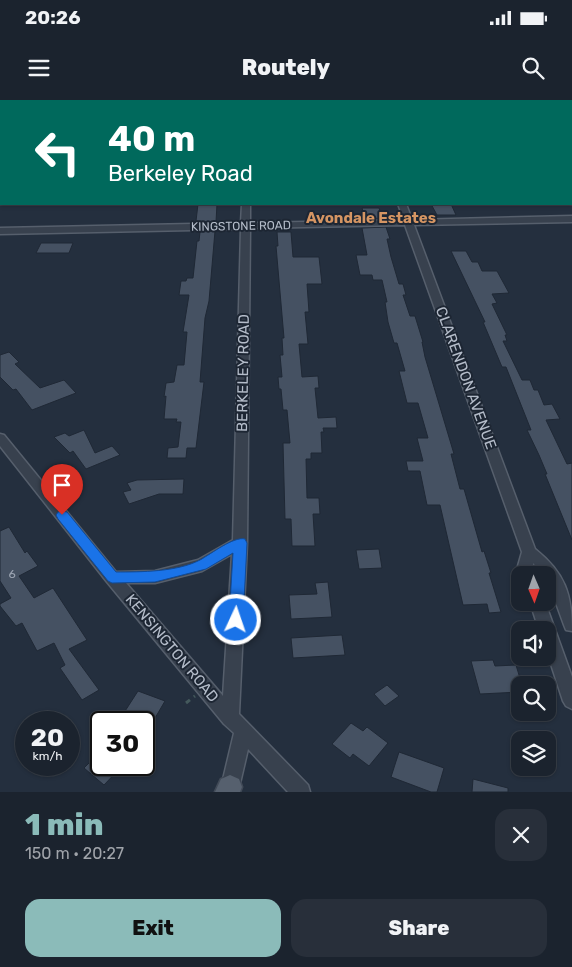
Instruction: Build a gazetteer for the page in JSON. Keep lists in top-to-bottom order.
{
  "streets": {
    "street": [
      "KINGSTONE ROAD",
      "BERKELEY ROAD",
      "CLARENDON AVENUE",
      "KENSINGTON ROAD"
    ]
  },
  "crossings": [
    ["KINGSTONE ROAD", "BERKELEY ROAD"],
    ["KINGSTONE ROAD", "CLARENDON AVENUE"],
    ["BERKELEY ROAD", "KENSINGTON ROAD"]
  ],
  "districts": ["Avondale Estates"],
  "house_numbers": ["6"],
  "north": "bottom",
  "page": {
    "status": "20:26",
    "header": "Routely",
    "turn": ["40 m", "Berkeley Road"],
    "speed": "20 km/h",
    "limit": "30",
    "heading": ["1 min", "150 m · 20:27"],
    "buttons": ["Exit", "Share"]
  }
}
